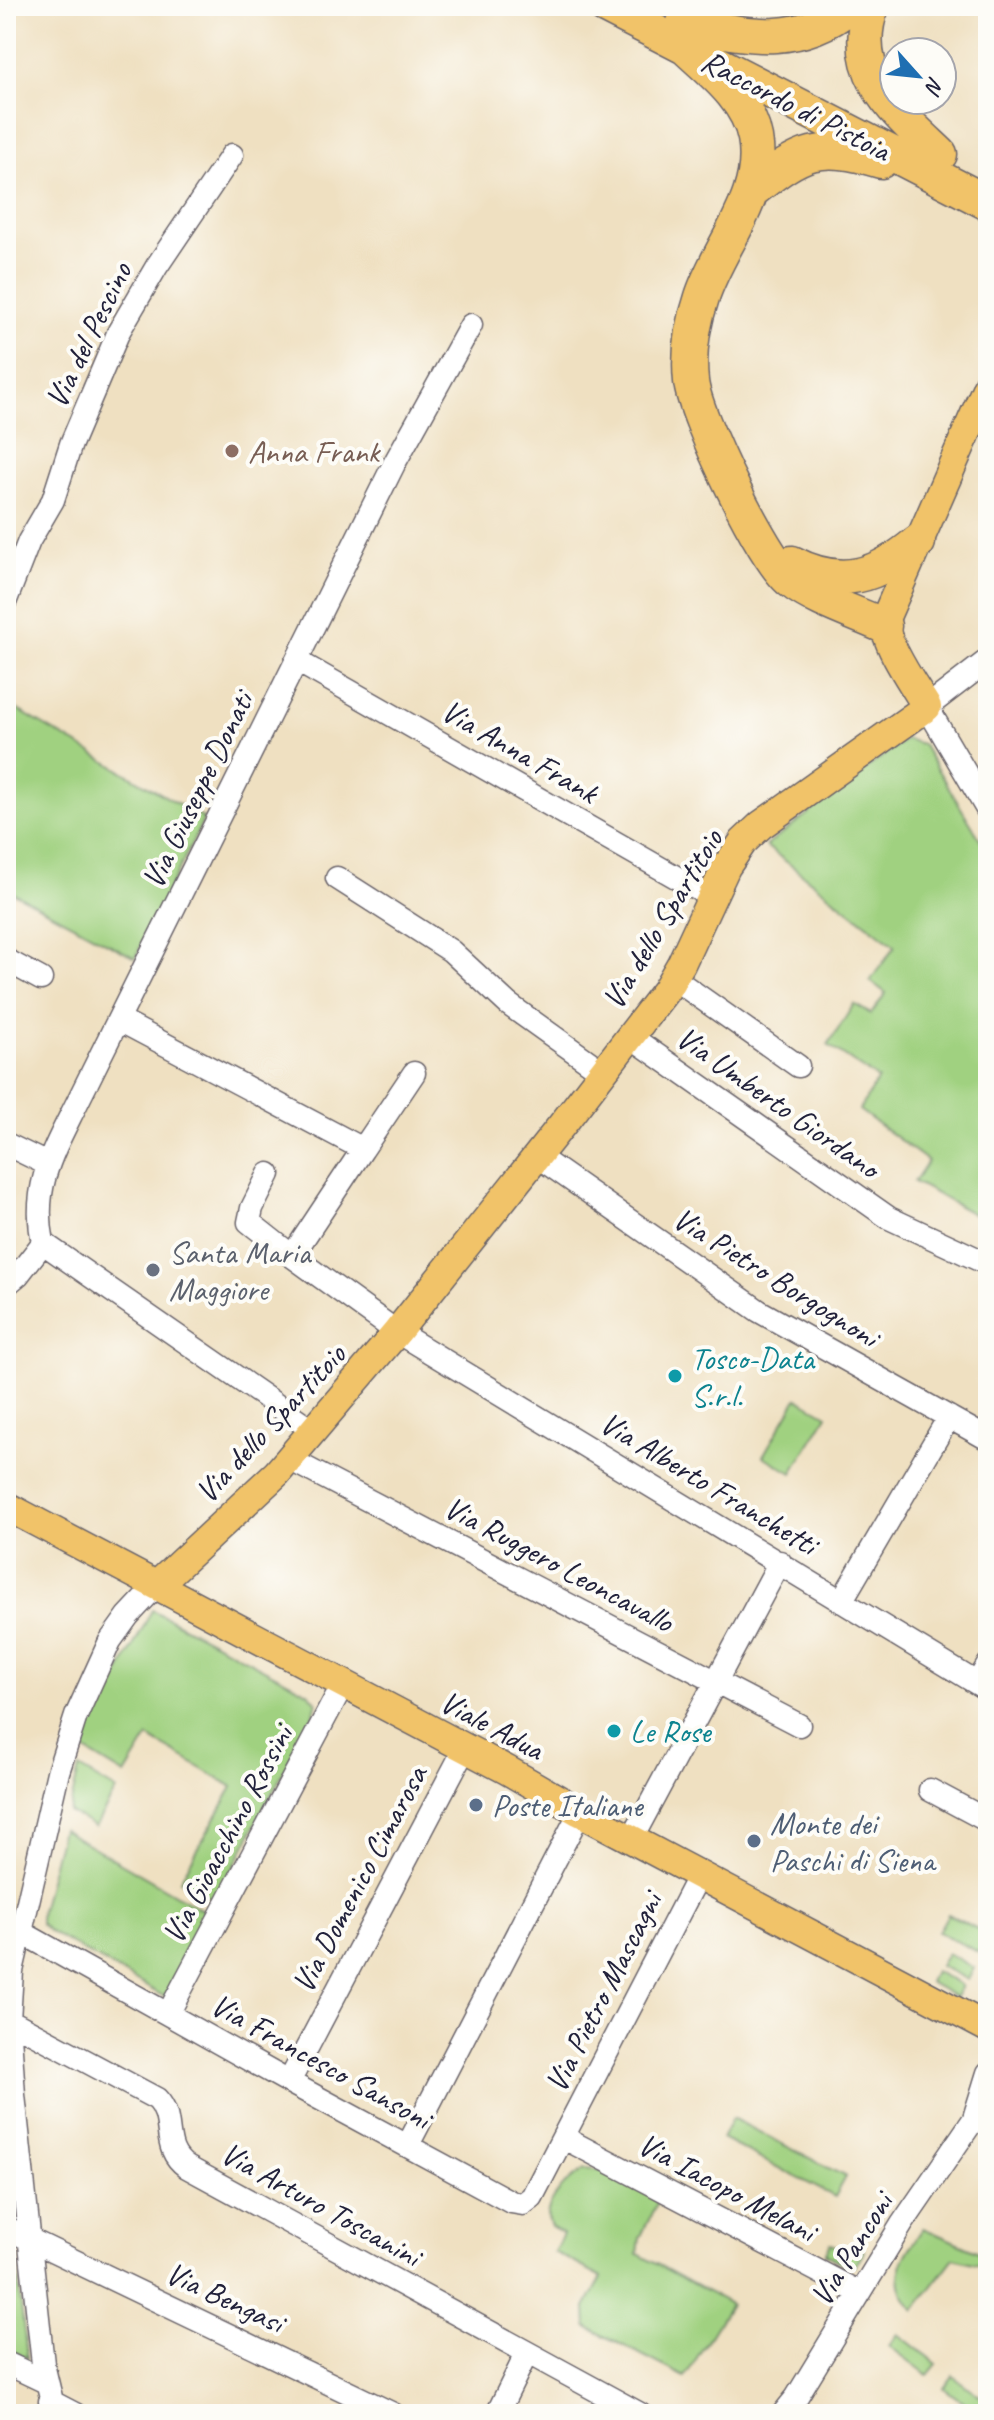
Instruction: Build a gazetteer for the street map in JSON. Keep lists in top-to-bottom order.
{
  "streets": {
    "highway": ["Raccordo di Pistoia"],
    "main road": ["Via dello Spartitoio", "Viale Adua"],
    "street": [
      "Via del Pescino",
      "Via Anna Frank",
      "Via Giuseppe Donati",
      "Via Umberto Giordano",
      "Via Pietro Borgognoni",
      "Via Alberto Franchetti",
      "Via Ruggero Leoncavallo",
      "Via Gioacchino Rossini",
      "Via Domenico Cimarosa",
      "Via Pietro Mascagni",
      "Via Francesco Sansoni",
      "Via Iacopo Melani",
      "Via Arturo Toscanini",
      "Via Panconi",
      "Via Bengasi"
    ]
  },
  "crossings": [
    ["Via Anna Frank", "Via Giuseppe Donati"],
    ["Via Anna Frank", "Via dello Spartitoio"],
    ["Via dello Spartitoio", "Via Umberto Giordano"],
    ["Via dello Spartitoio", "Via Pietro Borgognoni"],
    ["Via dello Spartitoio", "Via Alberto Franchetti"],
    ["Via dello Spartitoio", "Via Ruggero Leoncavallo"],
    ["Via dello Spartitoio", "Viale Adua"],
    ["Via dello Spartitoio", "Via Francesco Sansoni"],
    ["Via dello Spartitoio", "Via Arturo Toscanini"],
    ["Via dello Spartitoio", "Via Bengasi"],
    ["Viale Adua", "Via Gioacchino Rossini"],
    ["Viale Adua", "Via Domenico Cimarosa"],
    ["Viale Adua", "Via Pietro Mascagni"],
    ["Via Gioacchino Rossini", "Via Francesco Sansoni"],
    ["Via Domenico Cimarosa", "Via Francesco Sansoni"],
    ["Via Pietro Mascagni", "Via Francesco Sansoni"],
    ["Via Pietro Mascagni", "Via Iacopo Melani"],
    ["Via Francesco Sansoni", "Via Iacopo Melani"],
    ["Via Iacopo Melani", "Via Panconi"]
  ],
  "places": [
    "Anna Frank",
    "Santa Maria Maggiore",
    "Tosco-Data S.r.l.",
    "Le Rose",
    "Poste Italiane",
    "Monte dei Paschi di Siena"
  ],
  "north": "bottom right"
}
